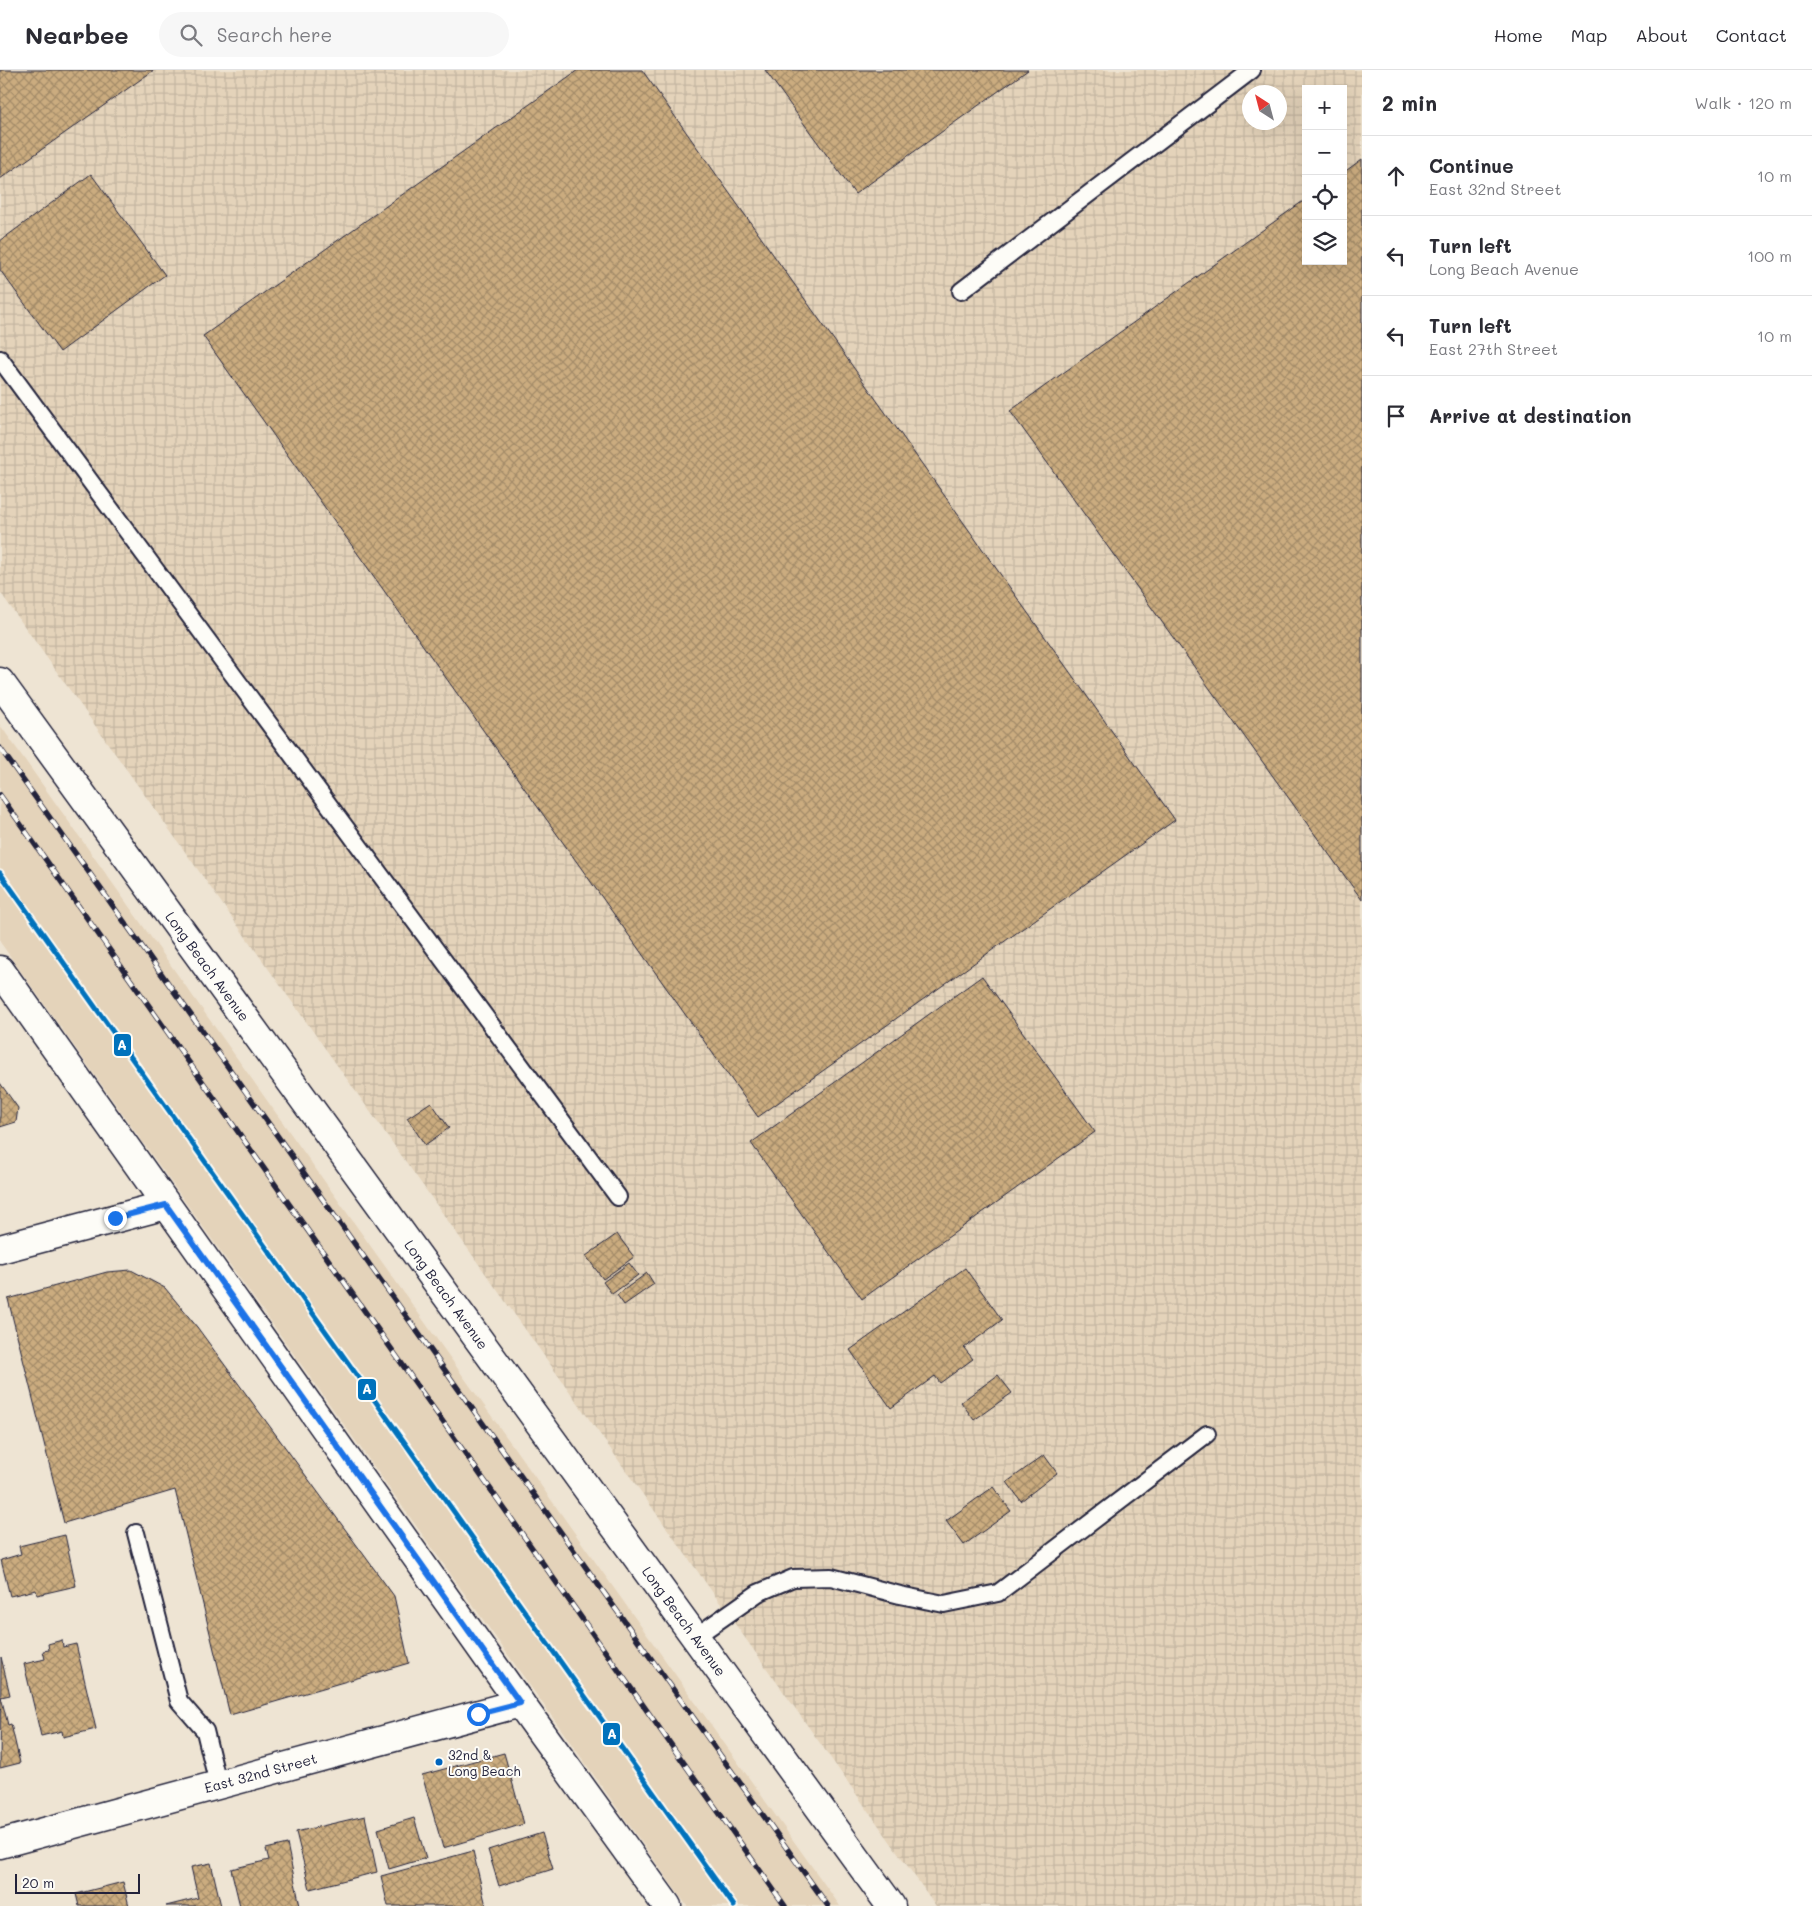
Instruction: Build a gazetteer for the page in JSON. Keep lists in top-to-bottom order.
{
  "streets": {
    "main road": ["Long Beach Avenue", "East 32nd Street"]
  },
  "places": ["32nd & Long Beach"],
  "lines": ["transit line A"],
  "scale_bar": "20 m",
  "north": "top left",
  "page": {
    "header": "Nearbee",
    "search": "Search here",
    "nav": [
      "Home",
      "Map",
      "About",
      "Contact"
    ],
    "heading": ["2 min", "Walk · 120 m"],
    "map_buttons": ["+", "−"],
    "list": [
      ["Continue", "East 32nd Street", "10 m"],
      ["Turn left", "Long Beach Avenue", "100 m"],
      ["Turn left", "East 27th Street", "10 m"],
      "Arrive at destination"
    ],
    "scale": "20 m"
  }
}
